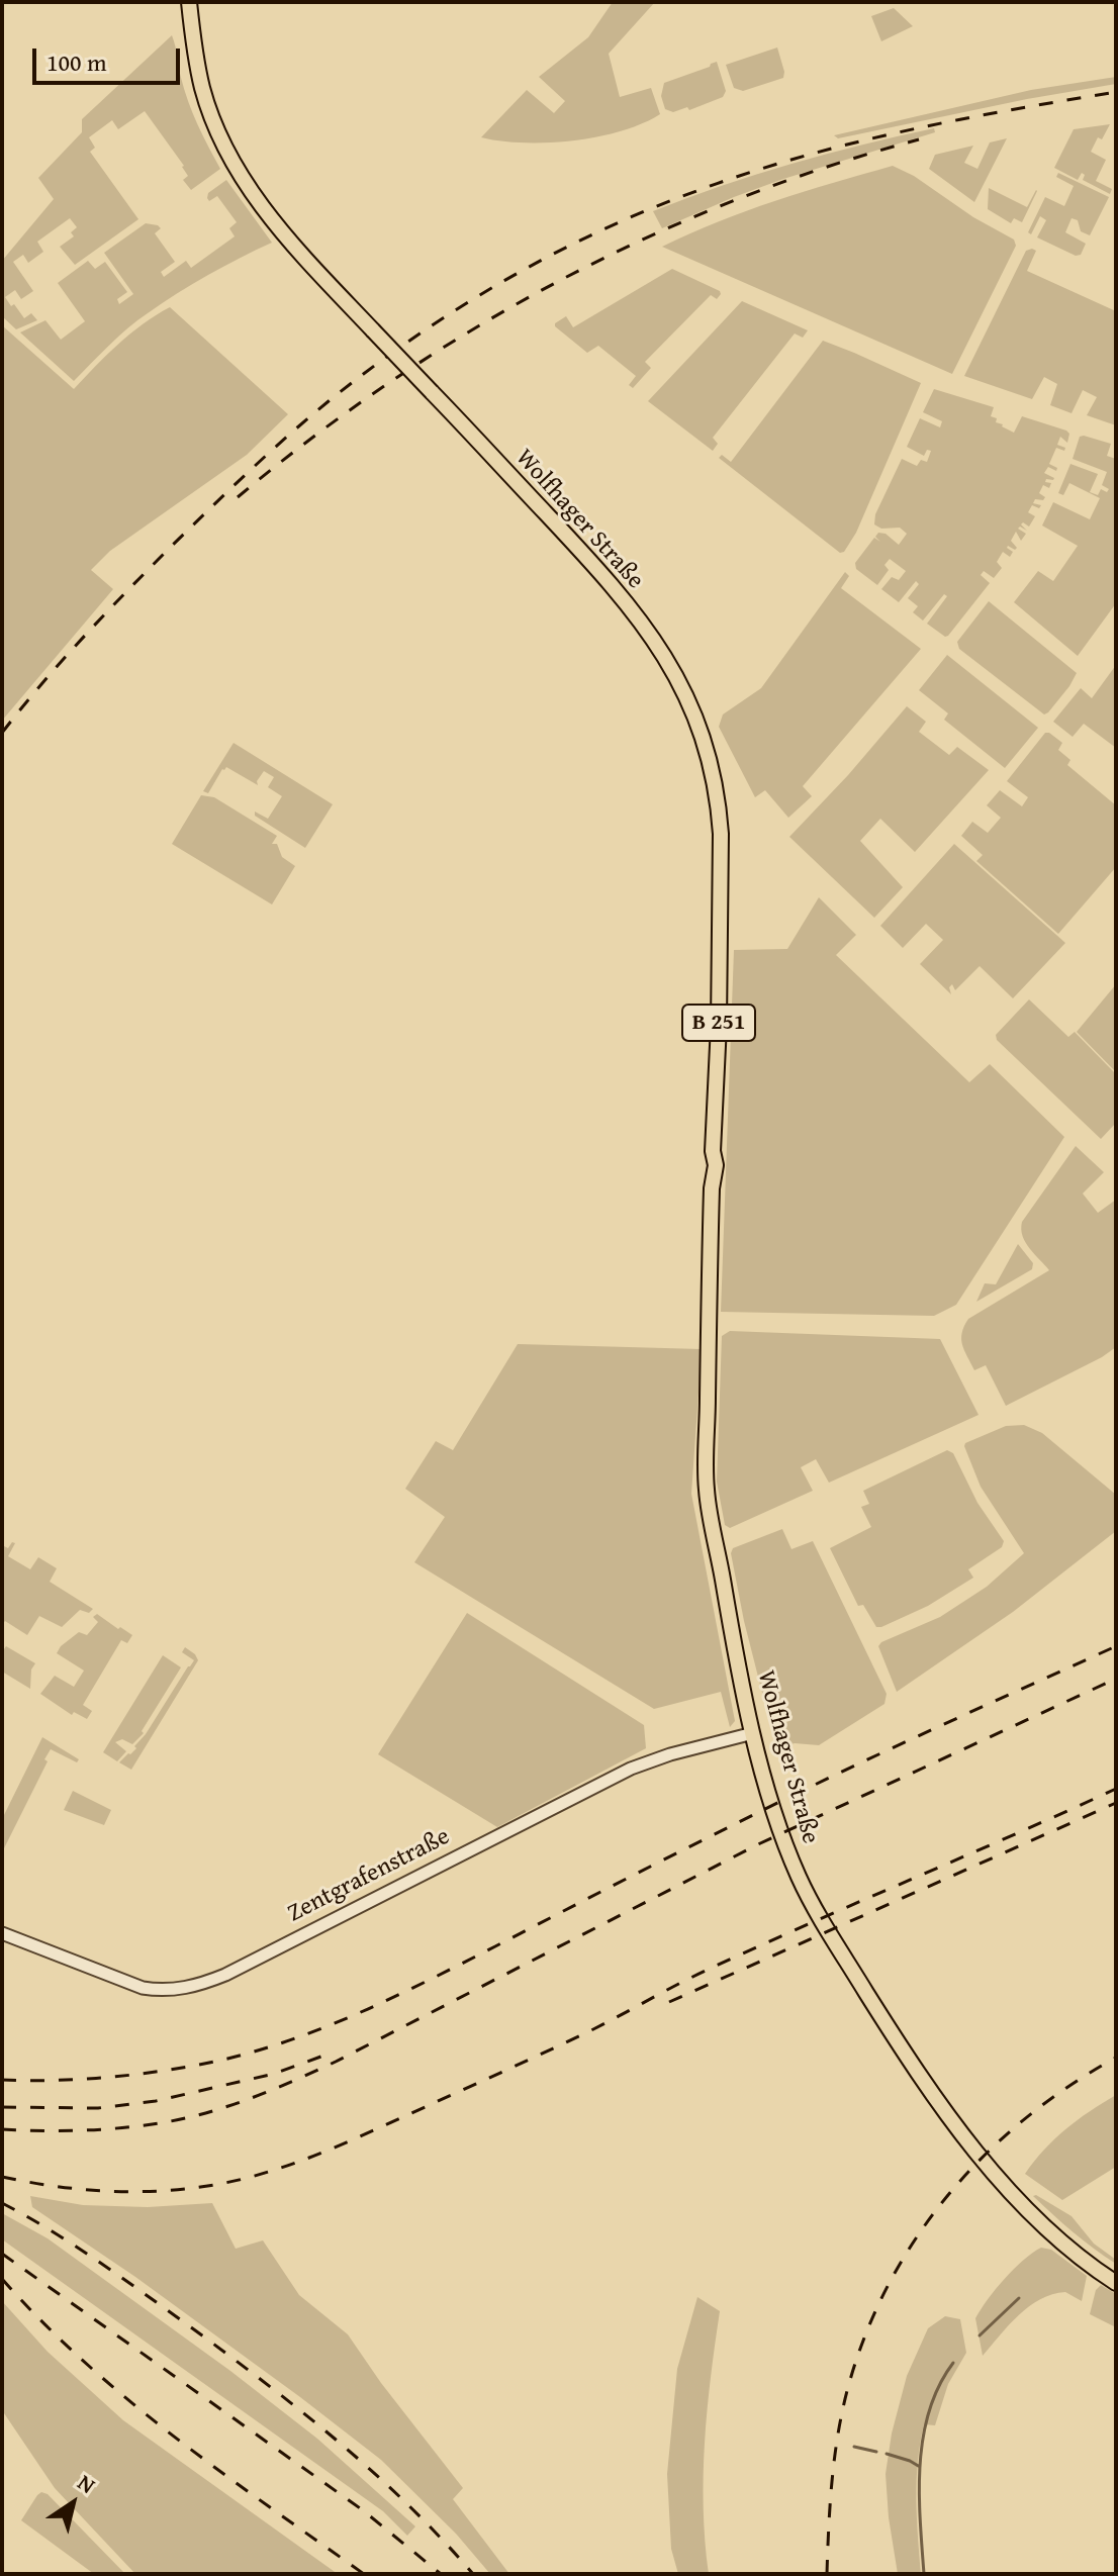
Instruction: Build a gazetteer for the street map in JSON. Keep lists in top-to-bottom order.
{
  "streets": {
    "main road": ["Wolfhager Straße", "B 251"],
    "street": ["Zentgrafenstraße"]
  },
  "crossings": [
    ["Wolfhager Straße", "Zentgrafenstraße"]
  ],
  "scale_bar": "100 m",
  "north": "top right"
}
